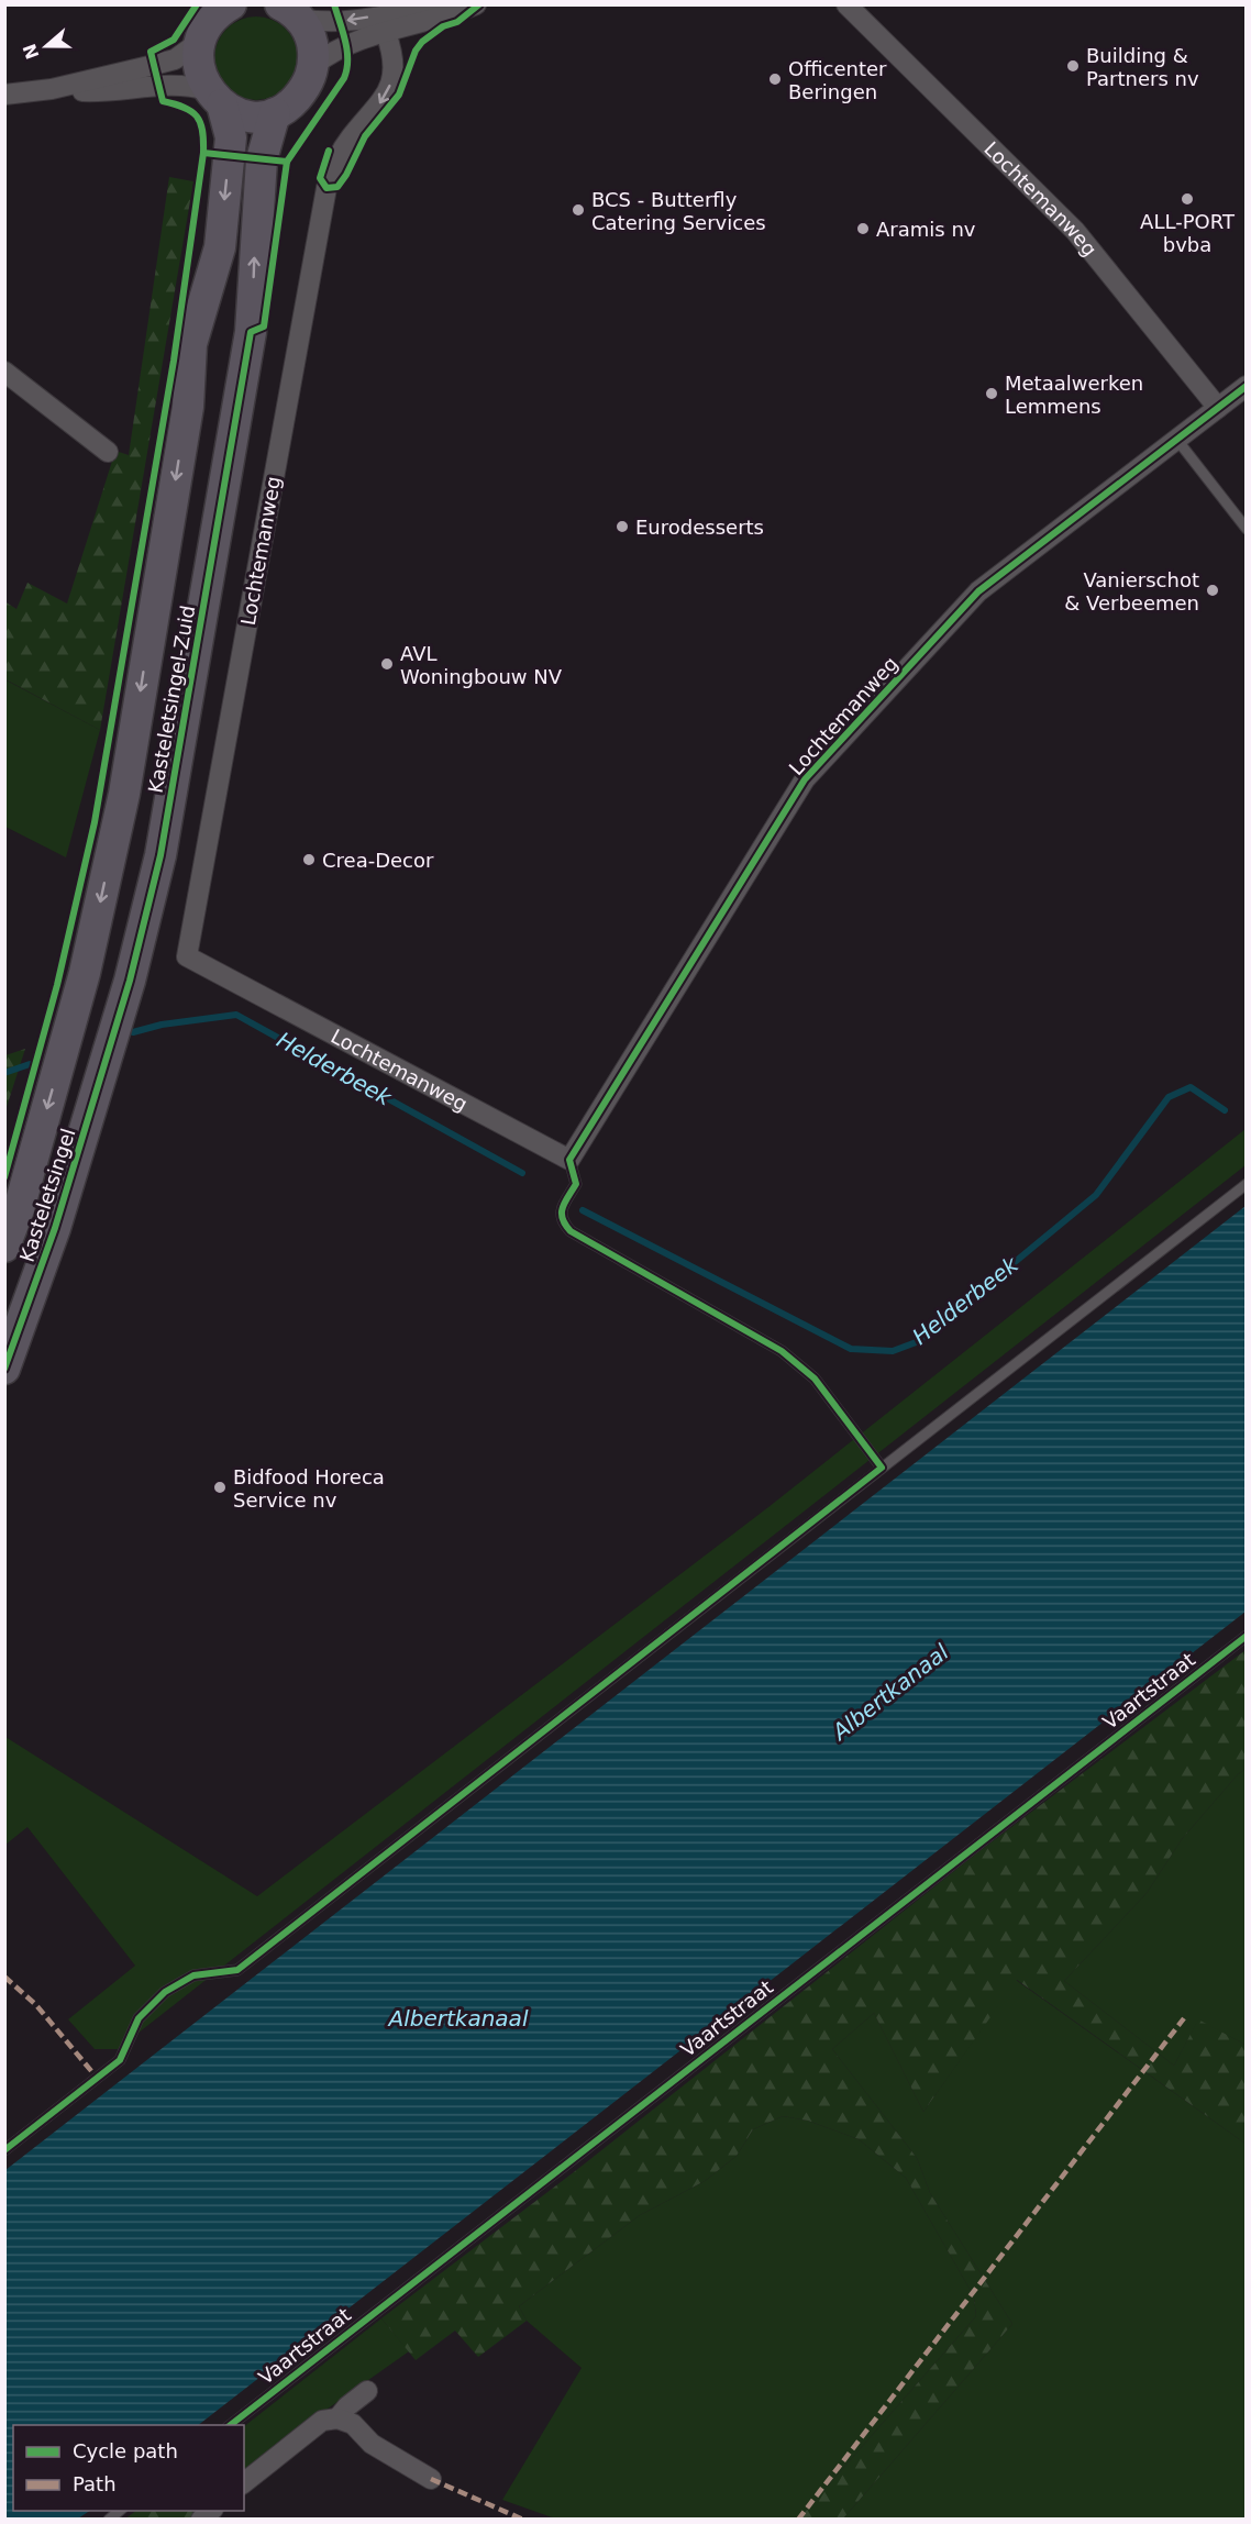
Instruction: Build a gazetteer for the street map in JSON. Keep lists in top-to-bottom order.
{
  "streets": {
    "main road": ["Kasteletsingel-Zuid", "Kasteletsingel"],
    "street": ["Lochtemanweg"],
    "lane": ["Vaartstraat"]
  },
  "crossings": [
    ["Kasteletsingel-Zuid", "Kasteletsingel"]
  ],
  "one_way": ["Lochtemanweg"],
  "water": ["Helderbeek", "Albertkanaal"],
  "places": [
    "Building & Partners nv",
    "Officenter Beringen",
    "ALL-PORT bvba",
    "BCS - Butterfly Catering Services",
    "Aramis nv",
    "Metaalwerken Lemmens",
    "Eurodesserts",
    "Vanierschot & Verbeemen",
    "AVL Woningbouw NV",
    "Crea-Decor",
    "Bidfood Horeca Service nv"
  ],
  "legend": ["Cycle path", "Path"],
  "north": "left"
}
